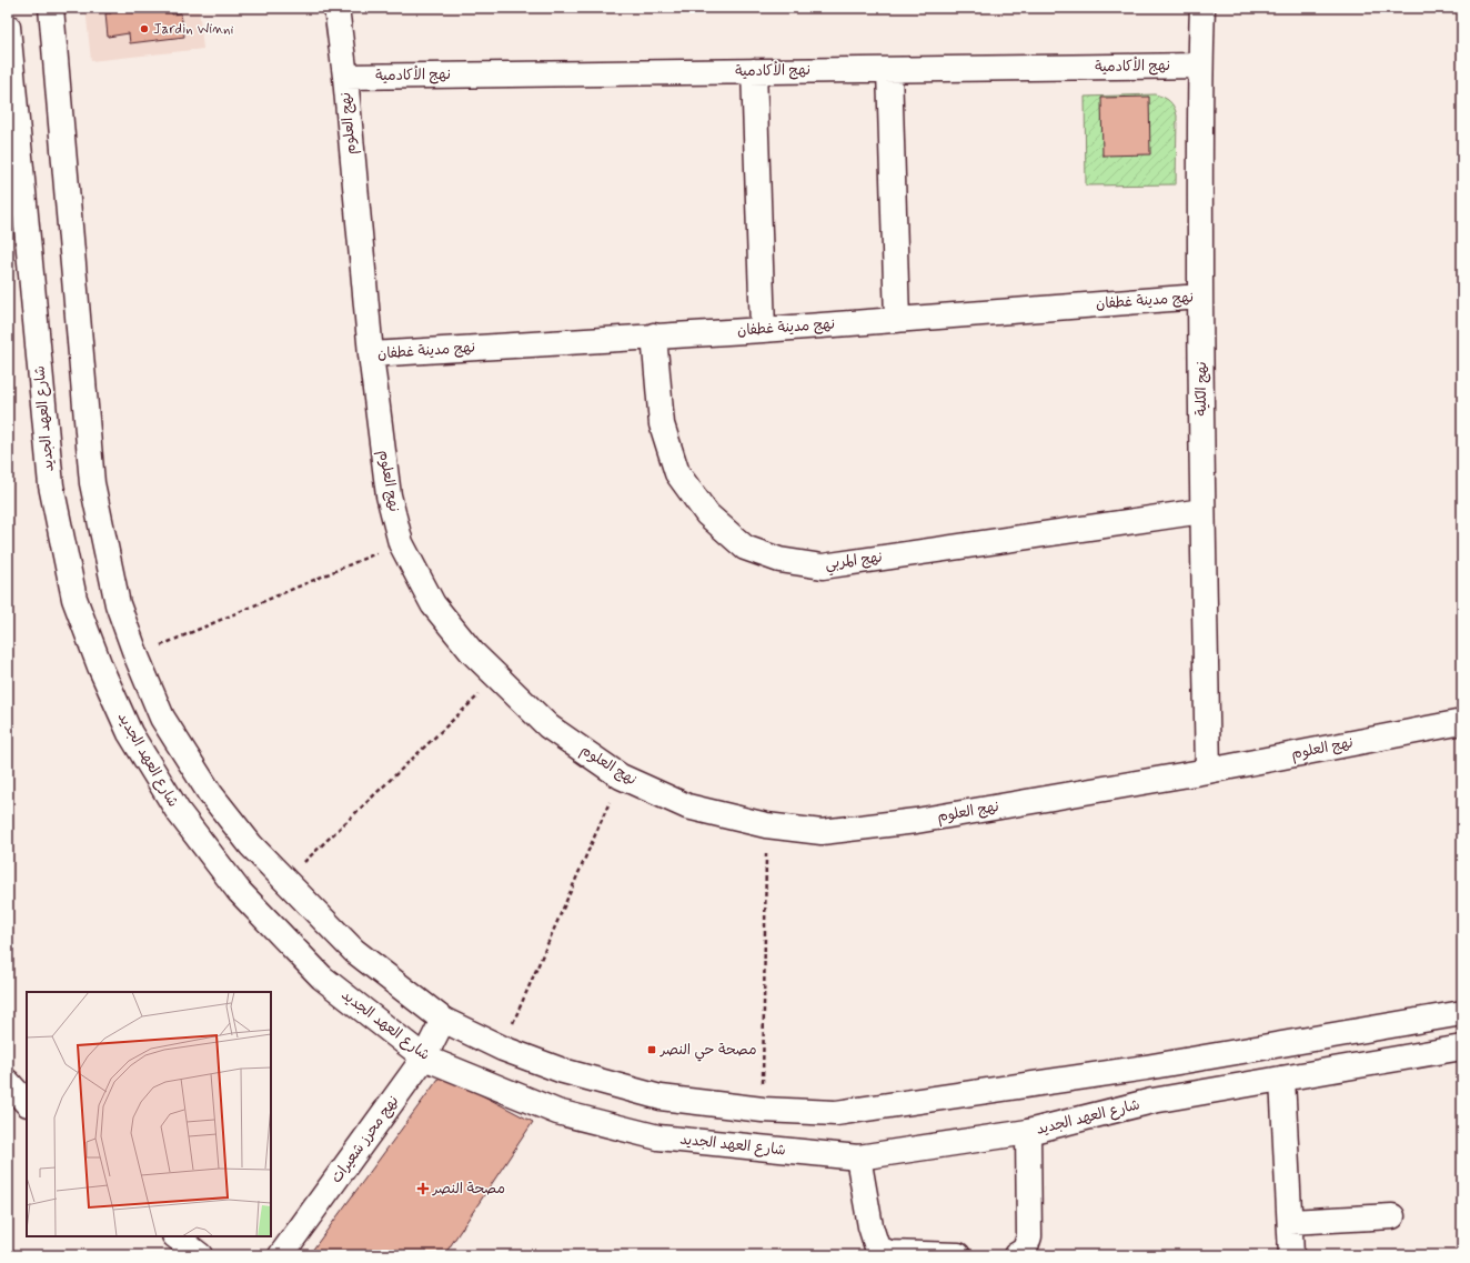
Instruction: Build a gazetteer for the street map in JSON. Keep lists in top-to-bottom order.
{
  "streets": {
    "street": [
      "نهج الأكادمية",
      "نهج العلوم",
      "نهج مدينة غطفان",
      "نهج الكلية",
      "شارع العهد الجديد",
      "نهج المربي",
      "نهج محرز شعيرات"
    ]
  },
  "crossings": [
    ["نهج الأكادمية", "نهج العلوم"],
    ["نهج الأكادمية", "نهج الكلية"],
    ["نهج العلوم", "نهج مدينة غطفان"],
    ["نهج العلوم", "نهج الكلية"],
    ["نهج مدينة غطفان", "نهج الكلية"],
    ["نهج مدينة غطفان", "نهج المربي"],
    ["نهج الكلية", "نهج المربي"],
    ["شارع العهد الجديد", "نهج محرز شعيرات"]
  ],
  "places": {
    "other": ["Jardin Winni"],
    "transit": ["مصحة حي النصر"],
    "health": ["مصحة النصر"]
  }
}
